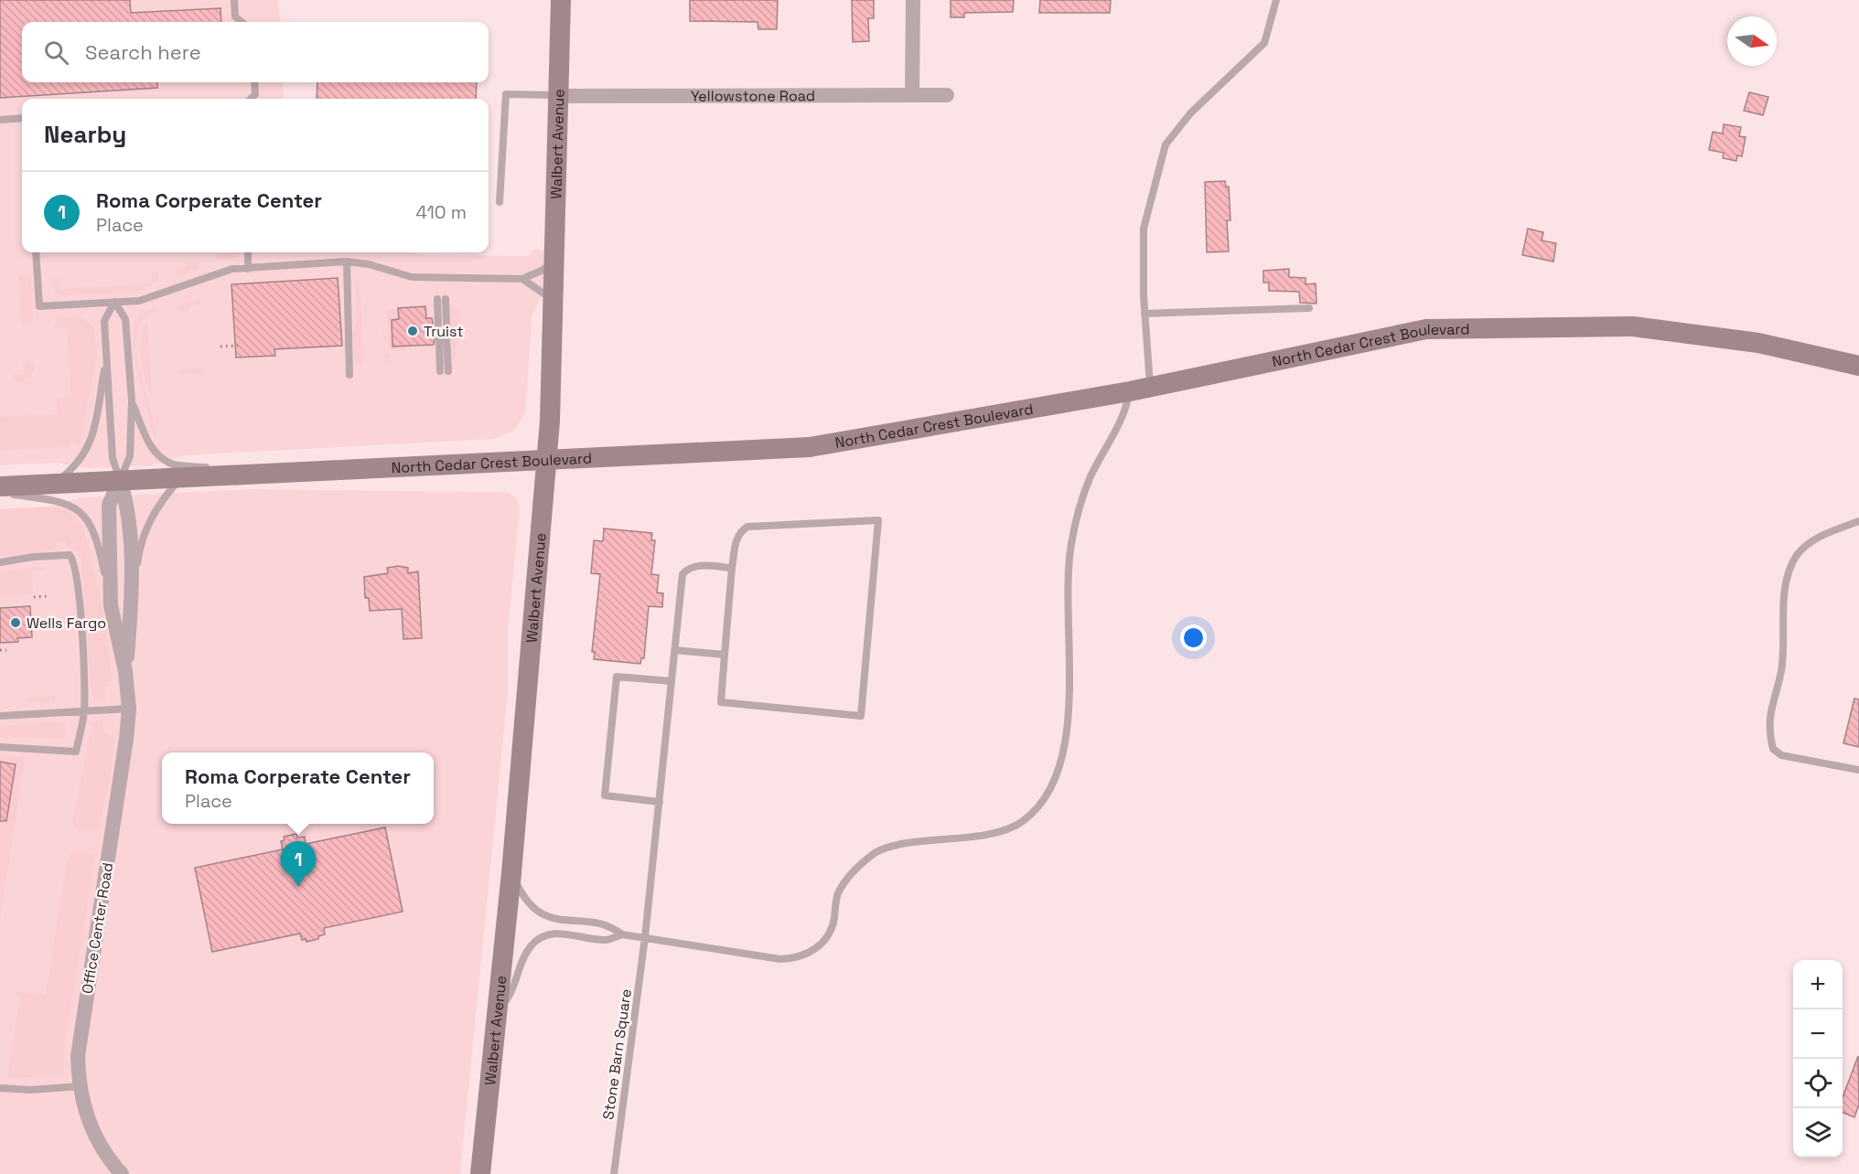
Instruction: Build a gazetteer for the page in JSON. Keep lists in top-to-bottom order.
{
  "streets": {
    "main road": ["Walbert Avenue", "North Cedar Crest Boulevard"],
    "street": ["Yellowstone Road", "Office Center Road"],
    "lane": ["Stone Barn Square"]
  },
  "crossings": [
    ["Yellowstone Road", "Walbert Avenue"],
    ["Walbert Avenue", "North Cedar Crest Boulevard"],
    ["North Cedar Crest Boulevard", "Office Center Road"]
  ],
  "places": ["Truist", "Wells Fargo"],
  "north": "right",
  "page": {
    "search": "Search here",
    "heading": "Nearby",
    "list": [
      {
        "mark": "1",
        "name": "Roma Corperate Center",
        "note": "Place",
        "value": "410 m"
      }
    ],
    "popup": ["Roma Corperate Center", "Place"],
    "pins": "1",
    "map_buttons": ["+", "−"]
  }
}
